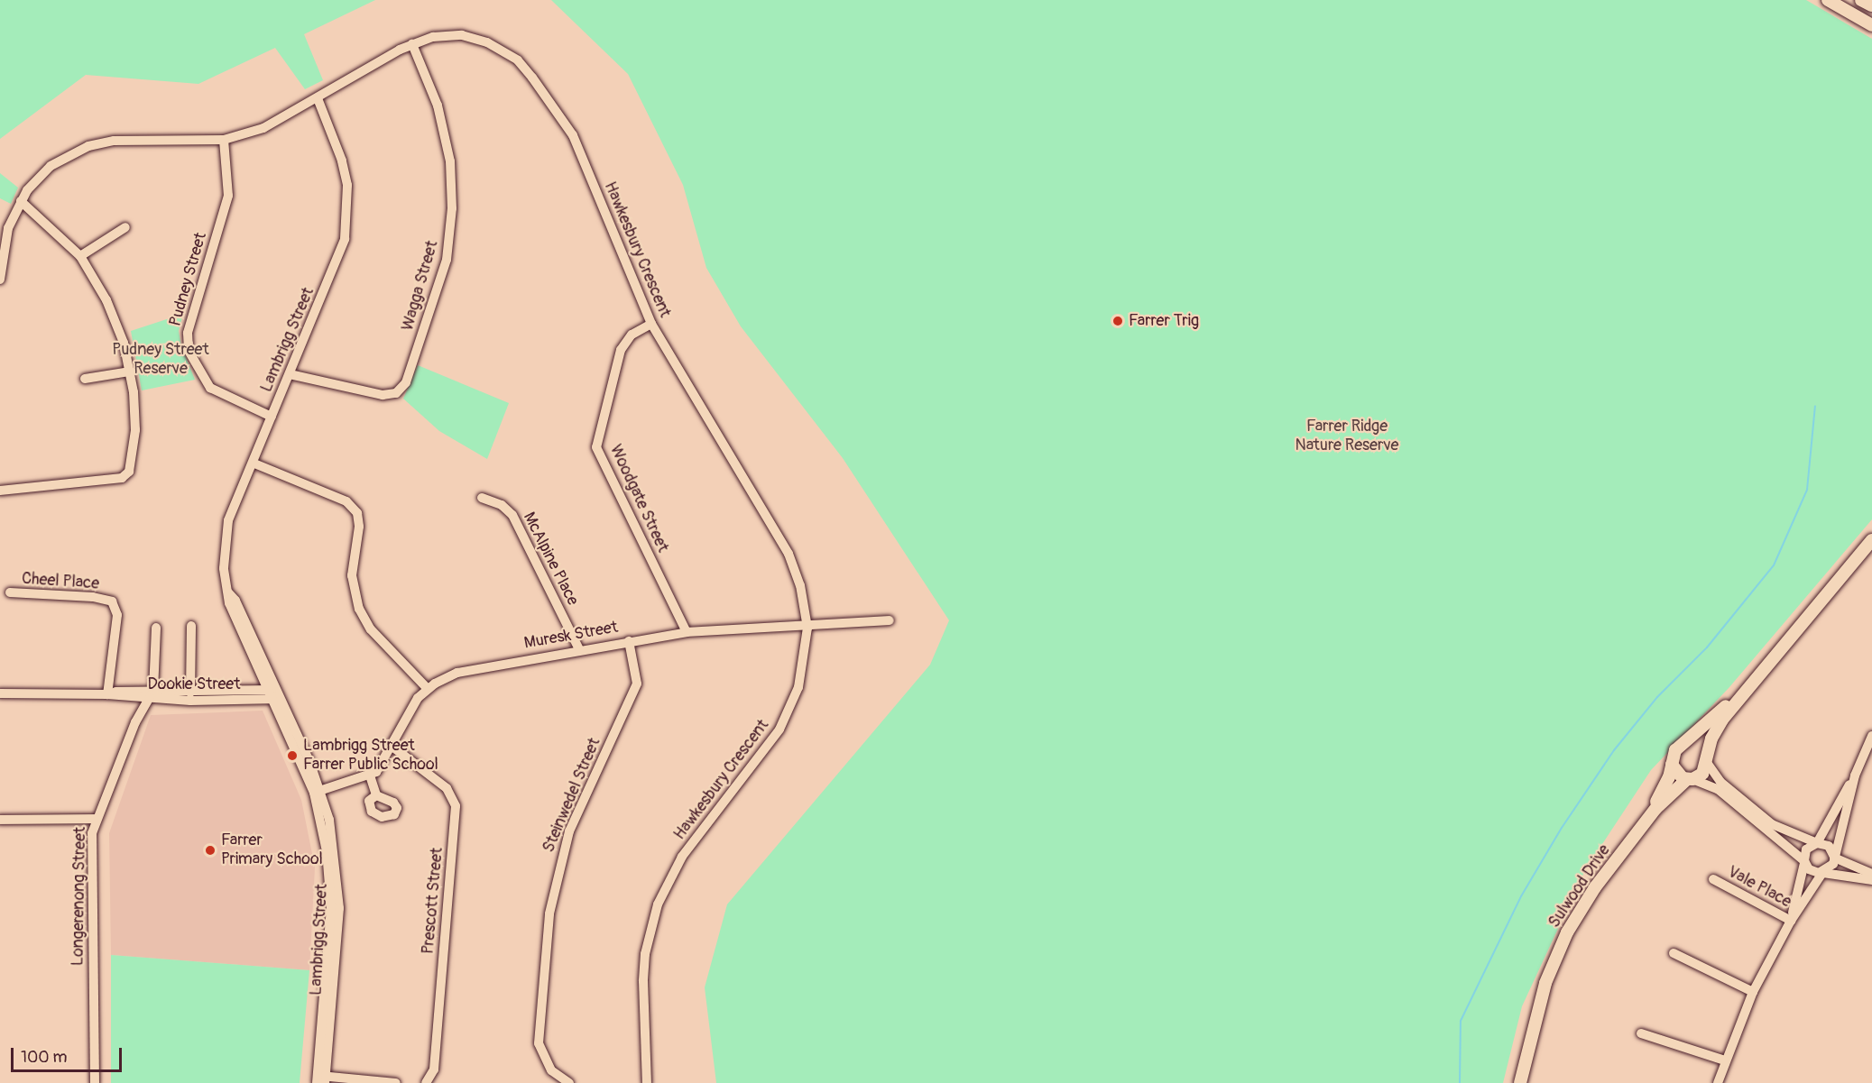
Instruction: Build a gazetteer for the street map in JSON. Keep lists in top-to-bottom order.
{
  "streets": {
    "main road": ["Sulwood Drive"],
    "street": [
      "Hawkesbury Crescent",
      "Pudney Street",
      "Wagga Street",
      "Lambrigg Street",
      "Woodgate Street",
      "McAlpine Place",
      "Cheel Place",
      "Muresk Street",
      "Dookie Street",
      "Steinwedel Street",
      "Vale Place",
      "Longerenong Street",
      "Prescott Street"
    ]
  },
  "crossings": [
    ["Hawkesbury Crescent", "Pudney Street"],
    ["Hawkesbury Crescent", "Wagga Street"],
    ["Hawkesbury Crescent", "Lambrigg Street"],
    ["Hawkesbury Crescent", "Woodgate Street"],
    ["Hawkesbury Crescent", "Muresk Street"],
    ["Pudney Street", "Lambrigg Street"],
    ["Wagga Street", "Lambrigg Street"],
    ["Lambrigg Street", "Muresk Street"],
    ["Lambrigg Street", "Dookie Street"],
    ["Woodgate Street", "Muresk Street"],
    ["McAlpine Place", "Muresk Street"],
    ["Cheel Place", "Dookie Street"],
    ["Muresk Street", "Steinwedel Street"],
    ["Muresk Street", "Prescott Street"],
    ["Dookie Street", "Longerenong Street"]
  ],
  "parks": ["Pudney Street Reserve", "Farrer Ridge Nature Reserve"],
  "places": ["Farrer Trig", "Lambrigg Street Farrer Public School", "Farrer Primary School"],
  "scale_bar": "100 m"
}
